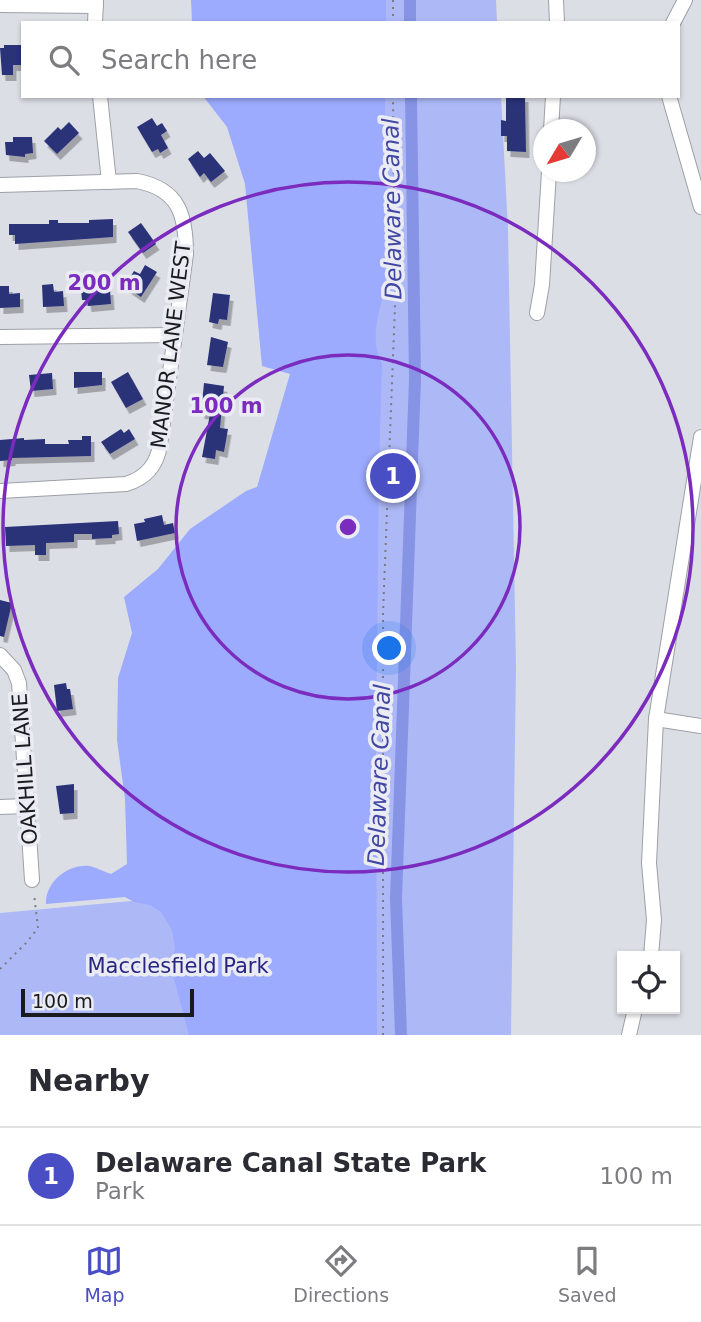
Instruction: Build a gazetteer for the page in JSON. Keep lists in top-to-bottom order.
{
  "streets": {
    "street": ["MANOR LANE WEST", "OAKHILL LANE"]
  },
  "water": ["Delaware Canal"],
  "parks": ["Macclesfield Park"],
  "scale_bar": "100 m",
  "north": "bottom left",
  "page": {
    "search": "Search here",
    "pins": "1",
    "scale": "100 m",
    "heading": "Nearby",
    "list": [
      {
        "mark": "1",
        "name": "Delaware Canal State Park",
        "note": "Park",
        "value": "100 m"
      }
    ],
    "nav": ["Map", "Directions", "Saved"]
  },
  "rings": ["200 m", "100 m"]
}
